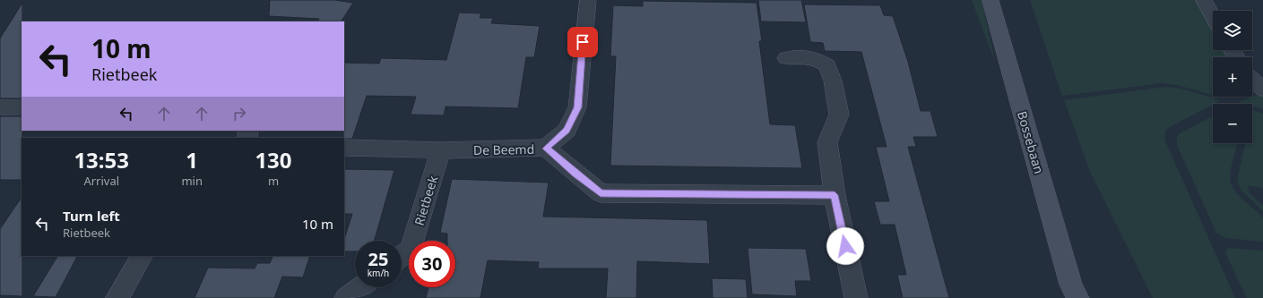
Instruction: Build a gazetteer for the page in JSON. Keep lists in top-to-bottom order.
{
  "streets": {
    "street": ["Bossebaan", "De Beemd", "Rietbeek"]
  },
  "crossings": [
    ["De Beemd", "Rietbeek"]
  ],
  "page": {
    "map_buttons": ["+", "−"],
    "turn": ["10 m", "Rietbeek"],
    "eta": [
      "13:53",
      "Arrival",
      "1",
      "min",
      "130",
      "m"
    ],
    "list": [
      {
        "name": "Turn left",
        "note": "Rietbeek",
        "value": "10 m"
      }
    ],
    "speed": "25 km/h",
    "limit": "30"
  }
}
